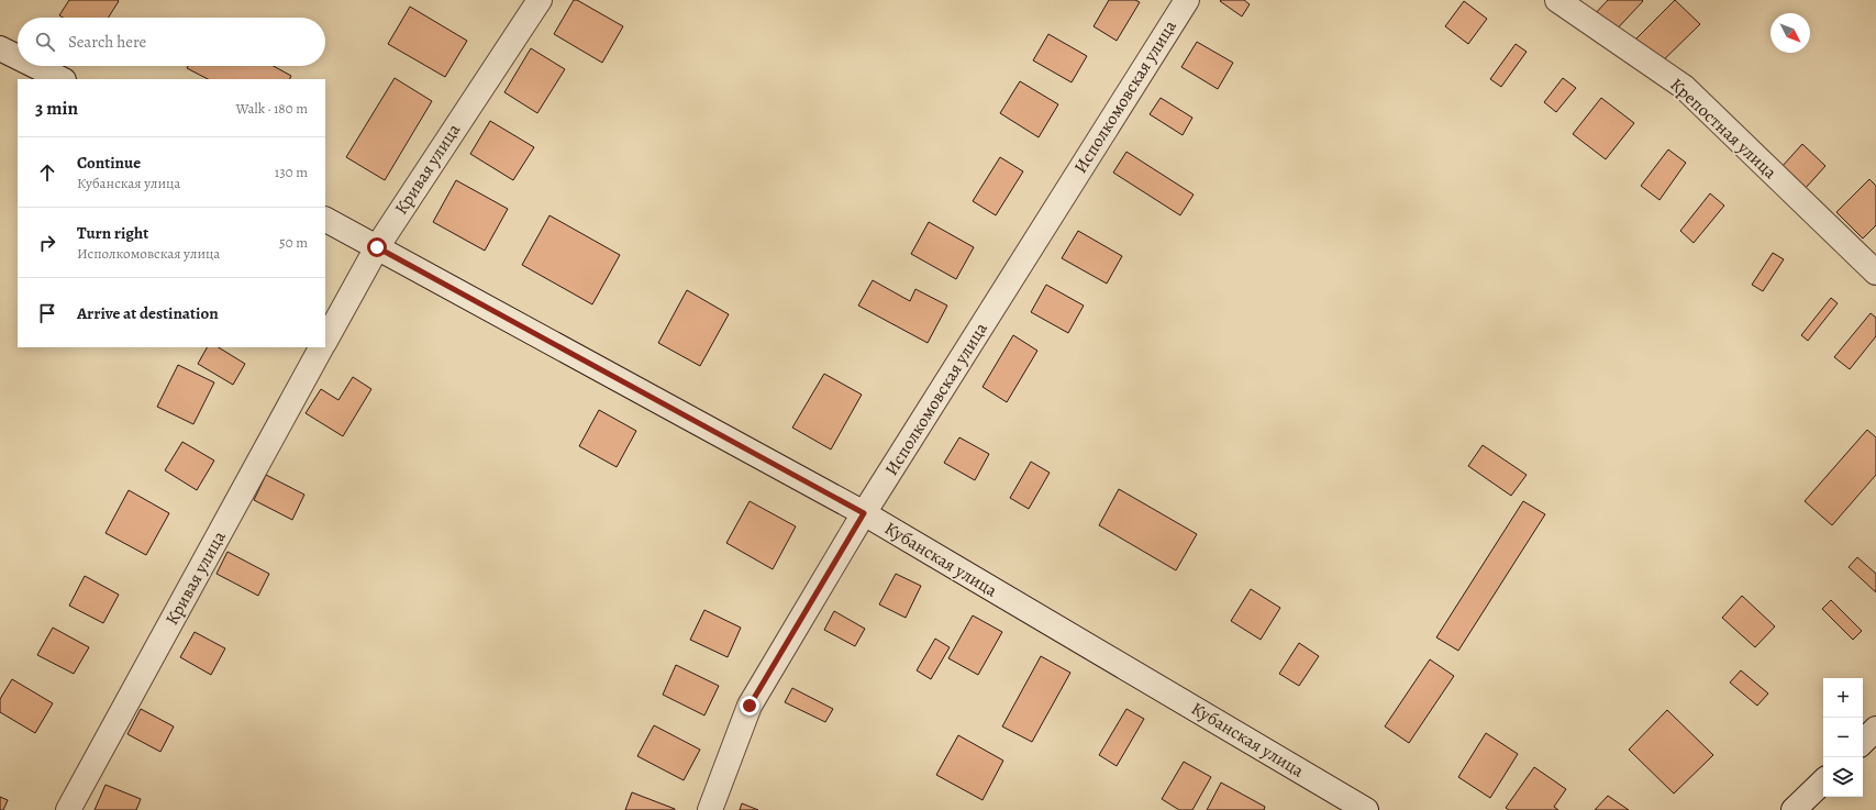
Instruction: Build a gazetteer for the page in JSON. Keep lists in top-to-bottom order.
{
  "streets": {
    "street": [
      "Исполкомовская улица",
      "Крепостная улица",
      "Кривая улица",
      "Кубанская улица"
    ]
  },
  "crossings": [
    ["Исполкомовская улица", "Кубанская улица"],
    ["Кривая улица", "Кубанская улица"]
  ],
  "north": "bottom right",
  "page": {
    "search": "Search here",
    "heading": ["3 min", "Walk · 180 m"],
    "list": [
      ["Continue", "Кубанская улица", "130 m"],
      ["Turn right", "Исполкомовская улица", "50 m"],
      "Arrive at destination"
    ],
    "map_buttons": ["+", "−"]
  }
}
